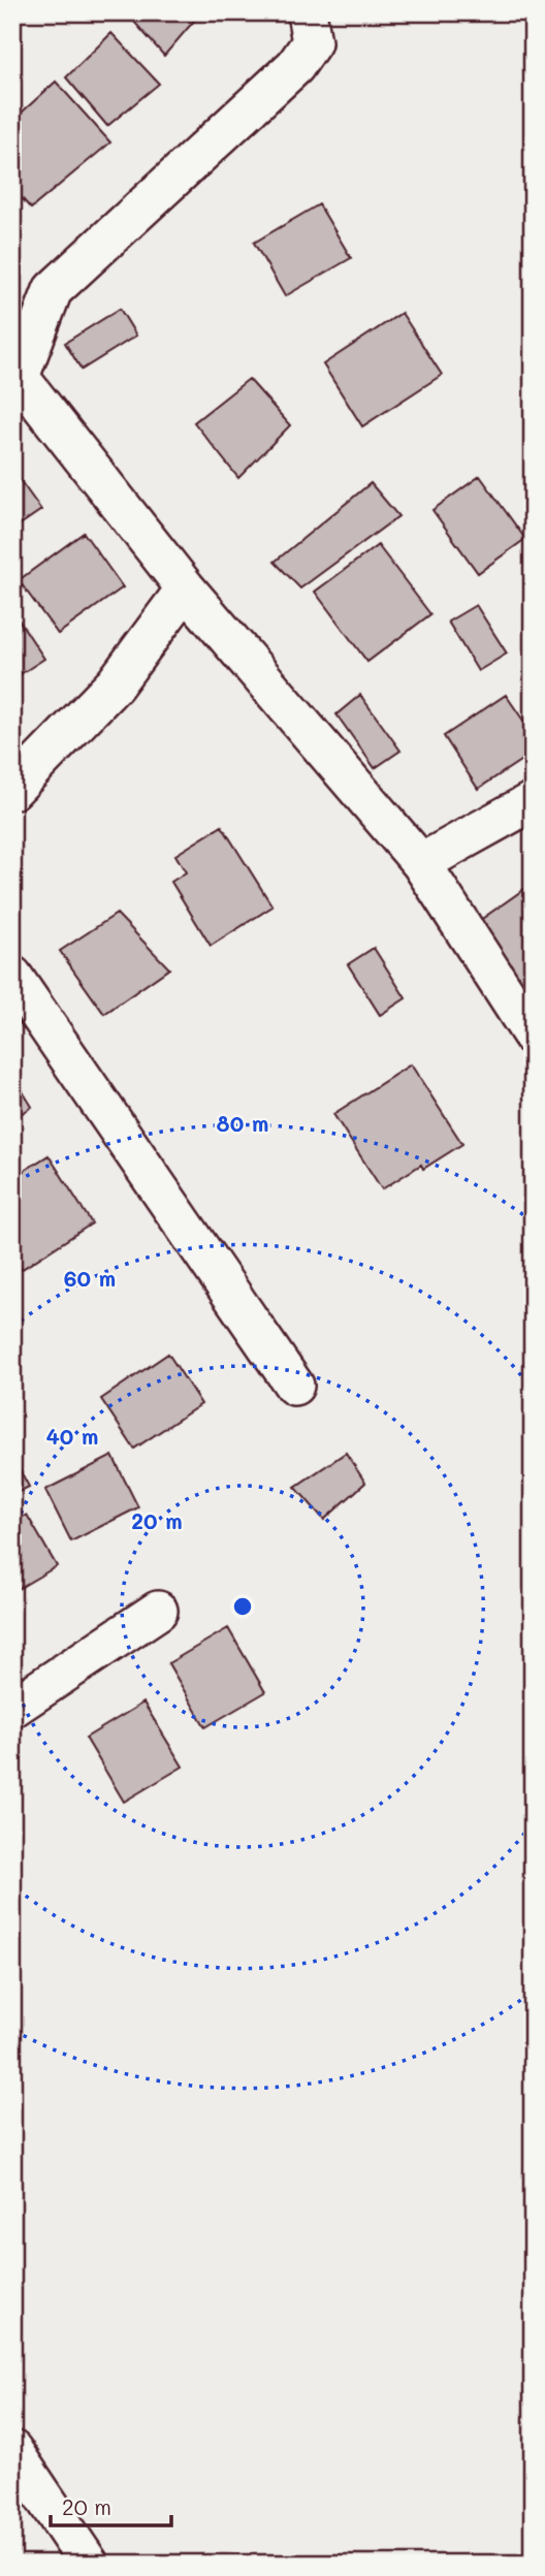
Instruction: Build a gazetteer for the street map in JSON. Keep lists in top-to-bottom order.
{
  "scale_bar": "20 m",
  "rings": [
    "80 m",
    "60 m",
    "40 m",
    "20 m"
  ]
}
